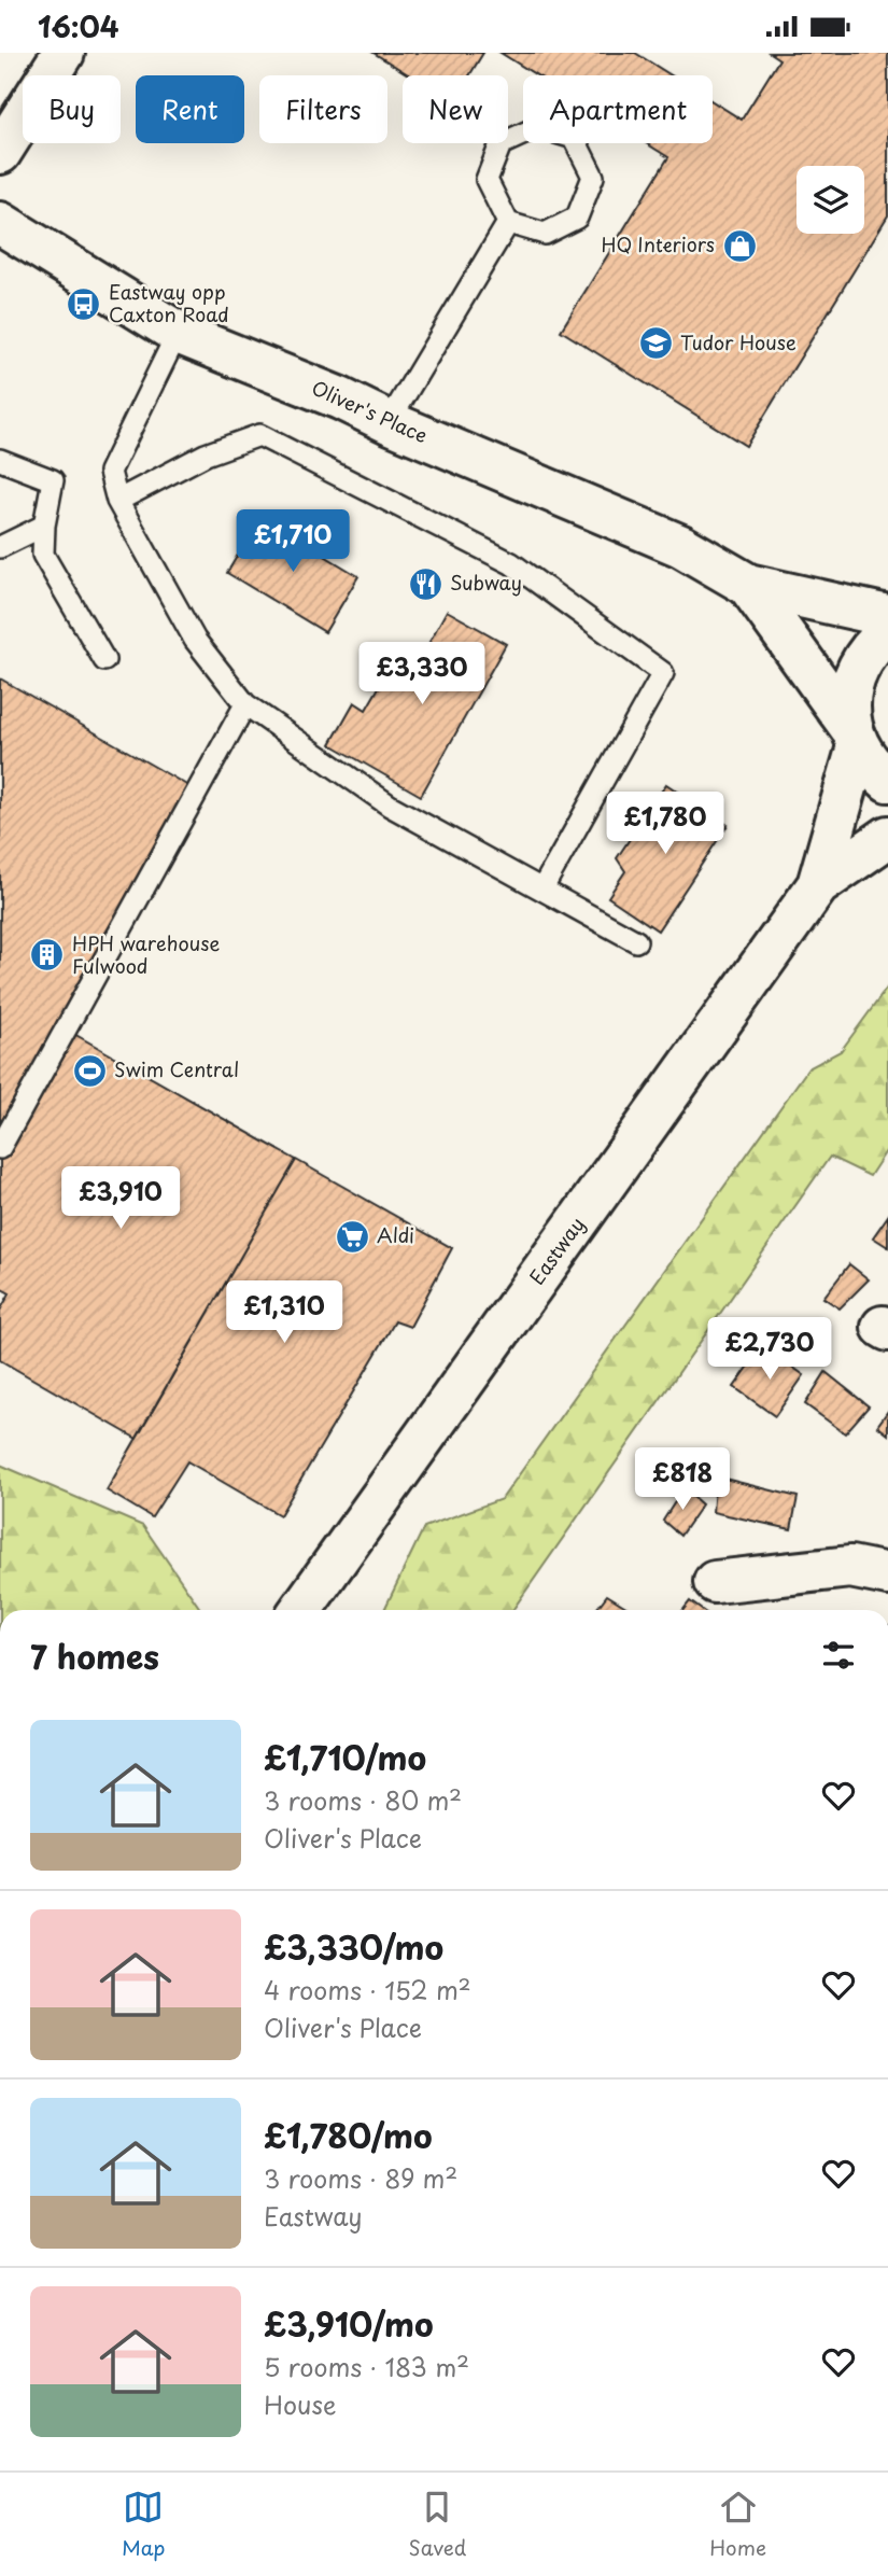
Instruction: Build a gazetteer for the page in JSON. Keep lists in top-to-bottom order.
{
  "streets": {
    "street": ["Oliver's Place", "Eastway"]
  },
  "crossings": [
    ["Oliver's Place", "Eastway"]
  ],
  "places": {
    "shop": ["HQ Interiors"],
    "bus stop": ["Eastway opp Caxton Road"],
    "school or university": ["Tudor House"],
    "restaurant": ["Subway"],
    "building": ["HPH warehouse Fulwood"],
    "sports": ["Swim Central"],
    "supermarket": ["Aldi"]
  },
  "page": {
    "status": "16:04",
    "chip": [
      "Buy",
      "Rent",
      "Filters",
      "New",
      "Apartment"
    ],
    "price": [
      "£1,710",
      "£3,330",
      "£1,780",
      "£3,910",
      "£1,310",
      "£2,730",
      "£818"
    ],
    "heading": "7 homes",
    "list": [
      {
        "name": "£1,710/mo",
        "note": "3 rooms · 80 m² · Oliver's Place"
      },
      {
        "name": "£3,330/mo",
        "note": "4 rooms · 152 m² · Oliver's Place"
      },
      {
        "name": "£1,780/mo",
        "note": "3 rooms · 89 m² · Eastway"
      },
      {
        "name": "£3,910/mo",
        "note": "5 rooms · 183 m² · House"
      }
    ],
    "tabs": ["Map", "Saved", "Home"]
  }
}
